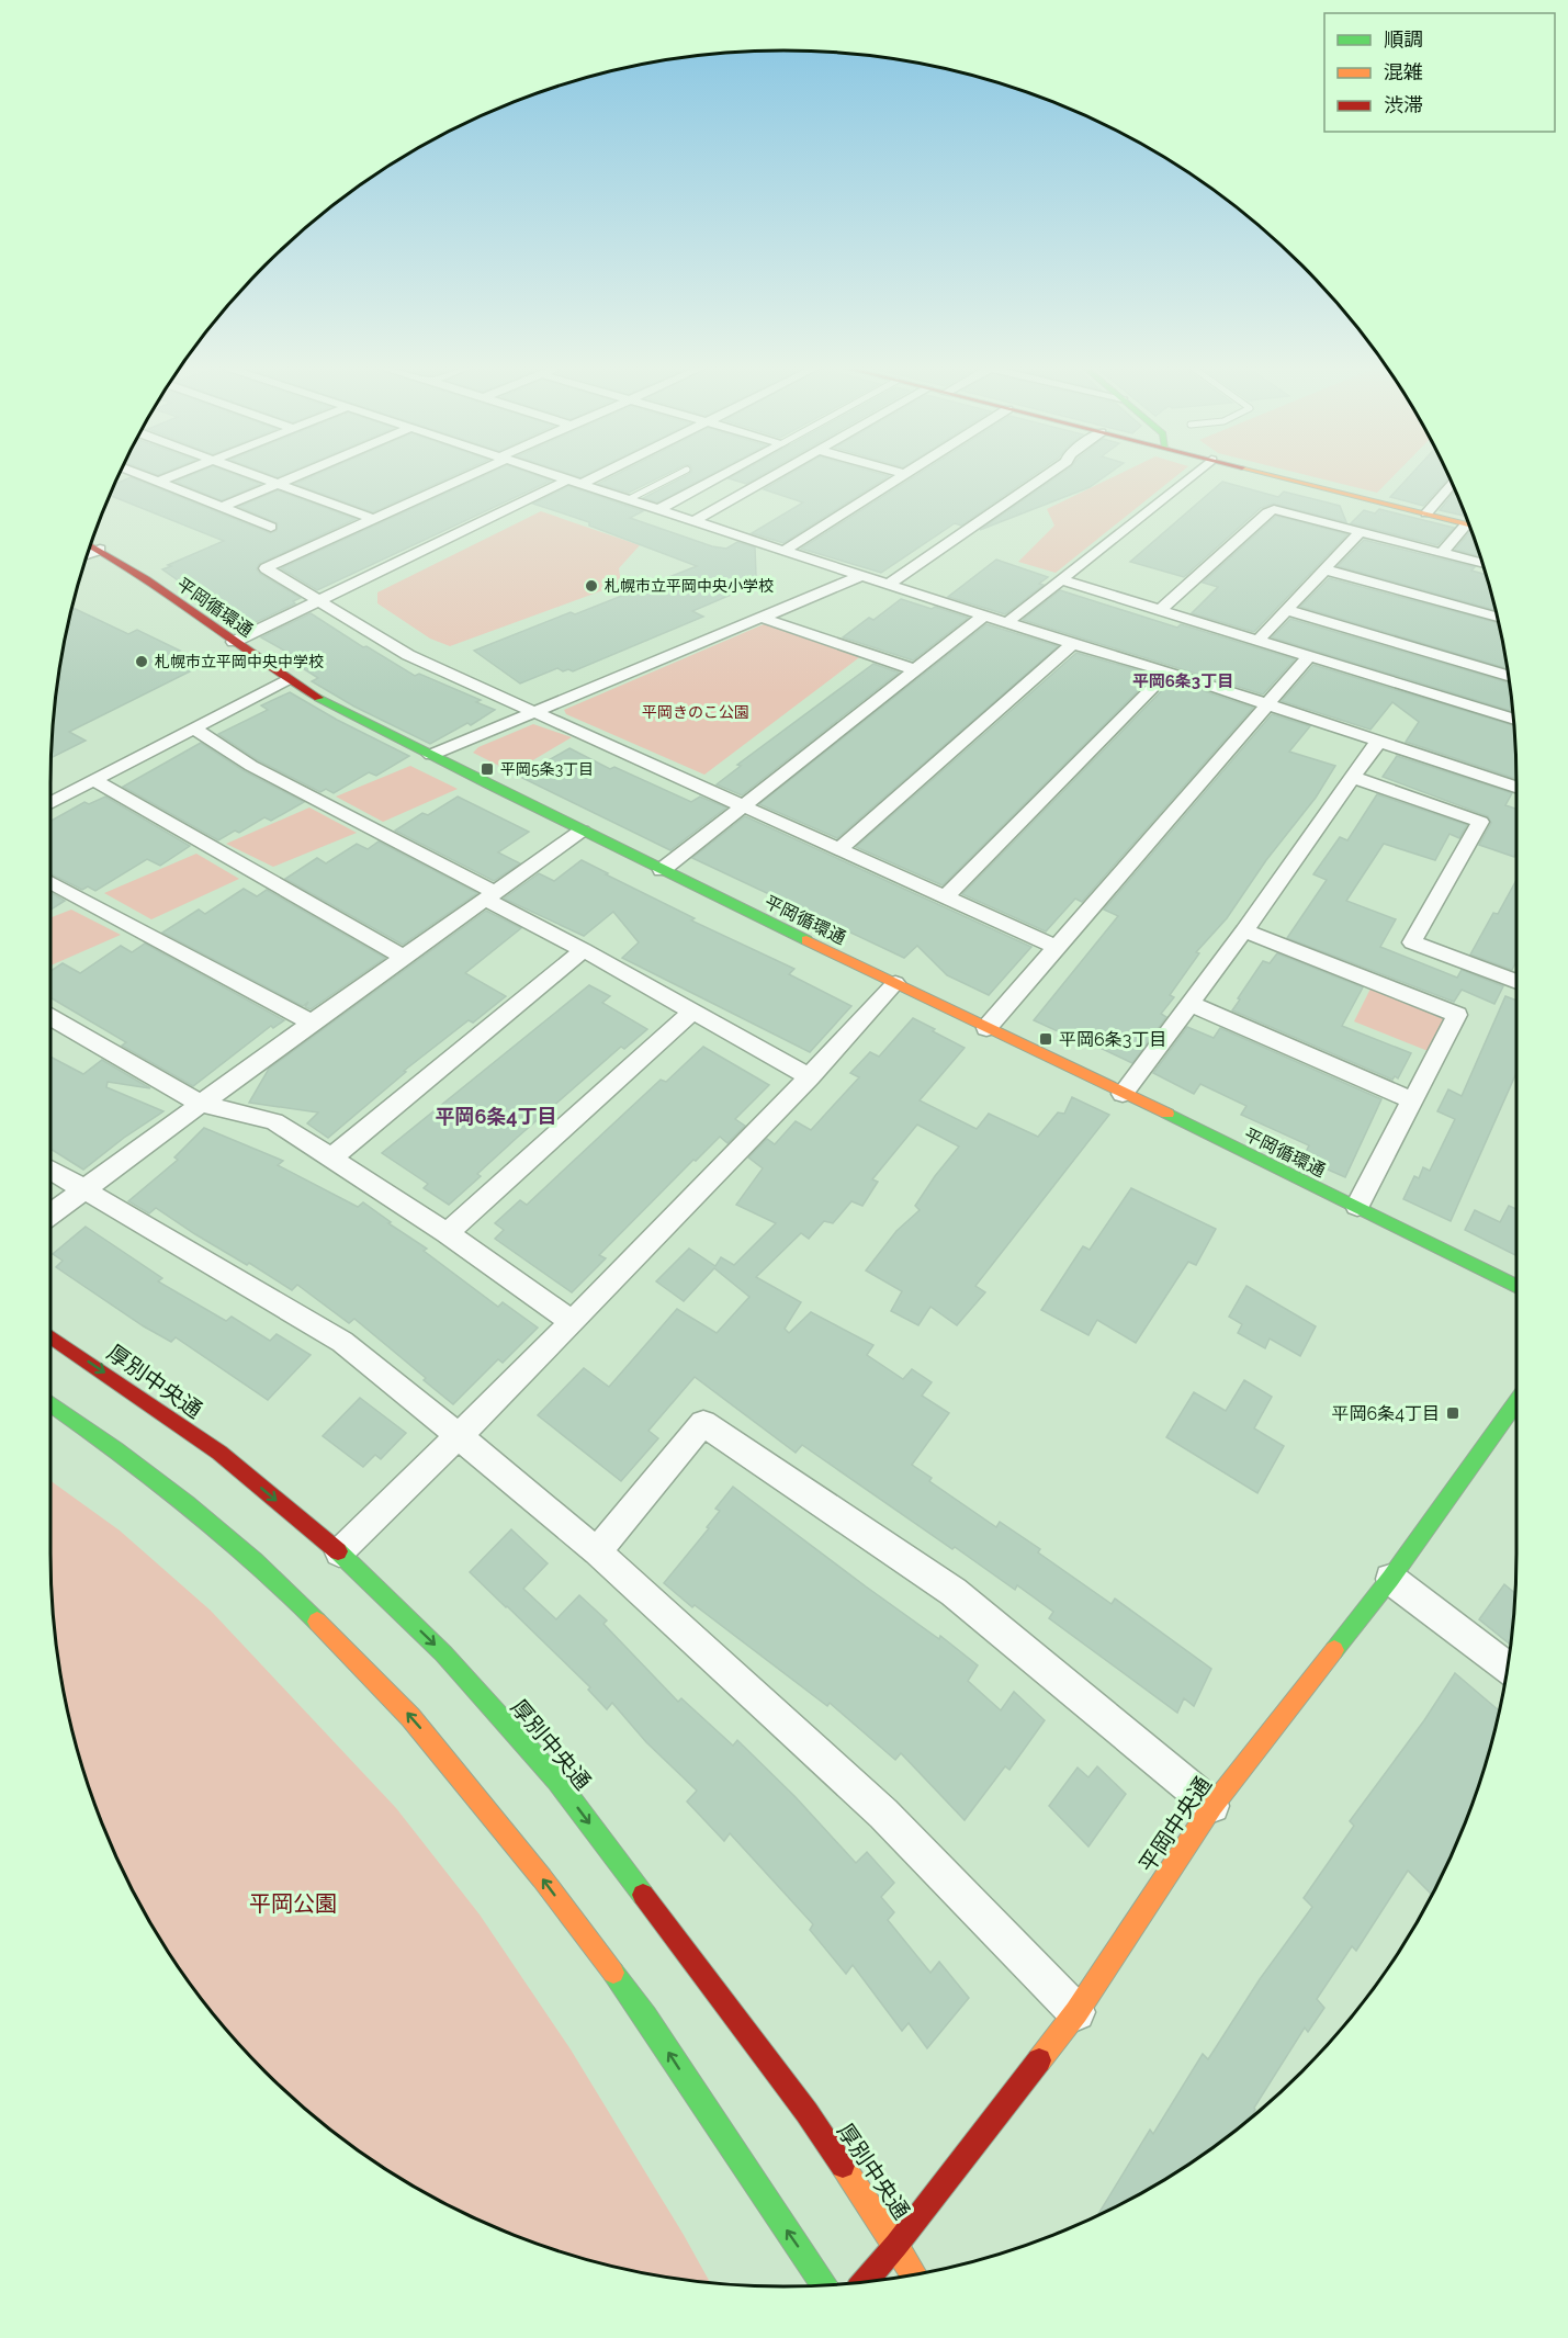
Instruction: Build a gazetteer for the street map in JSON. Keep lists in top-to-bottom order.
{
  "streets": {
    "street": ["平岡循環通", "厚別中央通", "平岡中央通"]
  },
  "crossings": [
    ["厚別中央通", "平岡中央通"]
  ],
  "districts": ["平岡6条3丁目", "平岡6条4丁目"],
  "parks": ["平岡きのこ公園", "平岡公園"],
  "places": {
    "other": ["札幌市立平岡中央小学校", "札幌市立平岡中央中学校"],
    "transit": ["平岡5条3丁目", "平岡6条3丁目", "平岡6条4丁目"]
  },
  "legend": ["順調", "混雑", "渋滞"]
}
